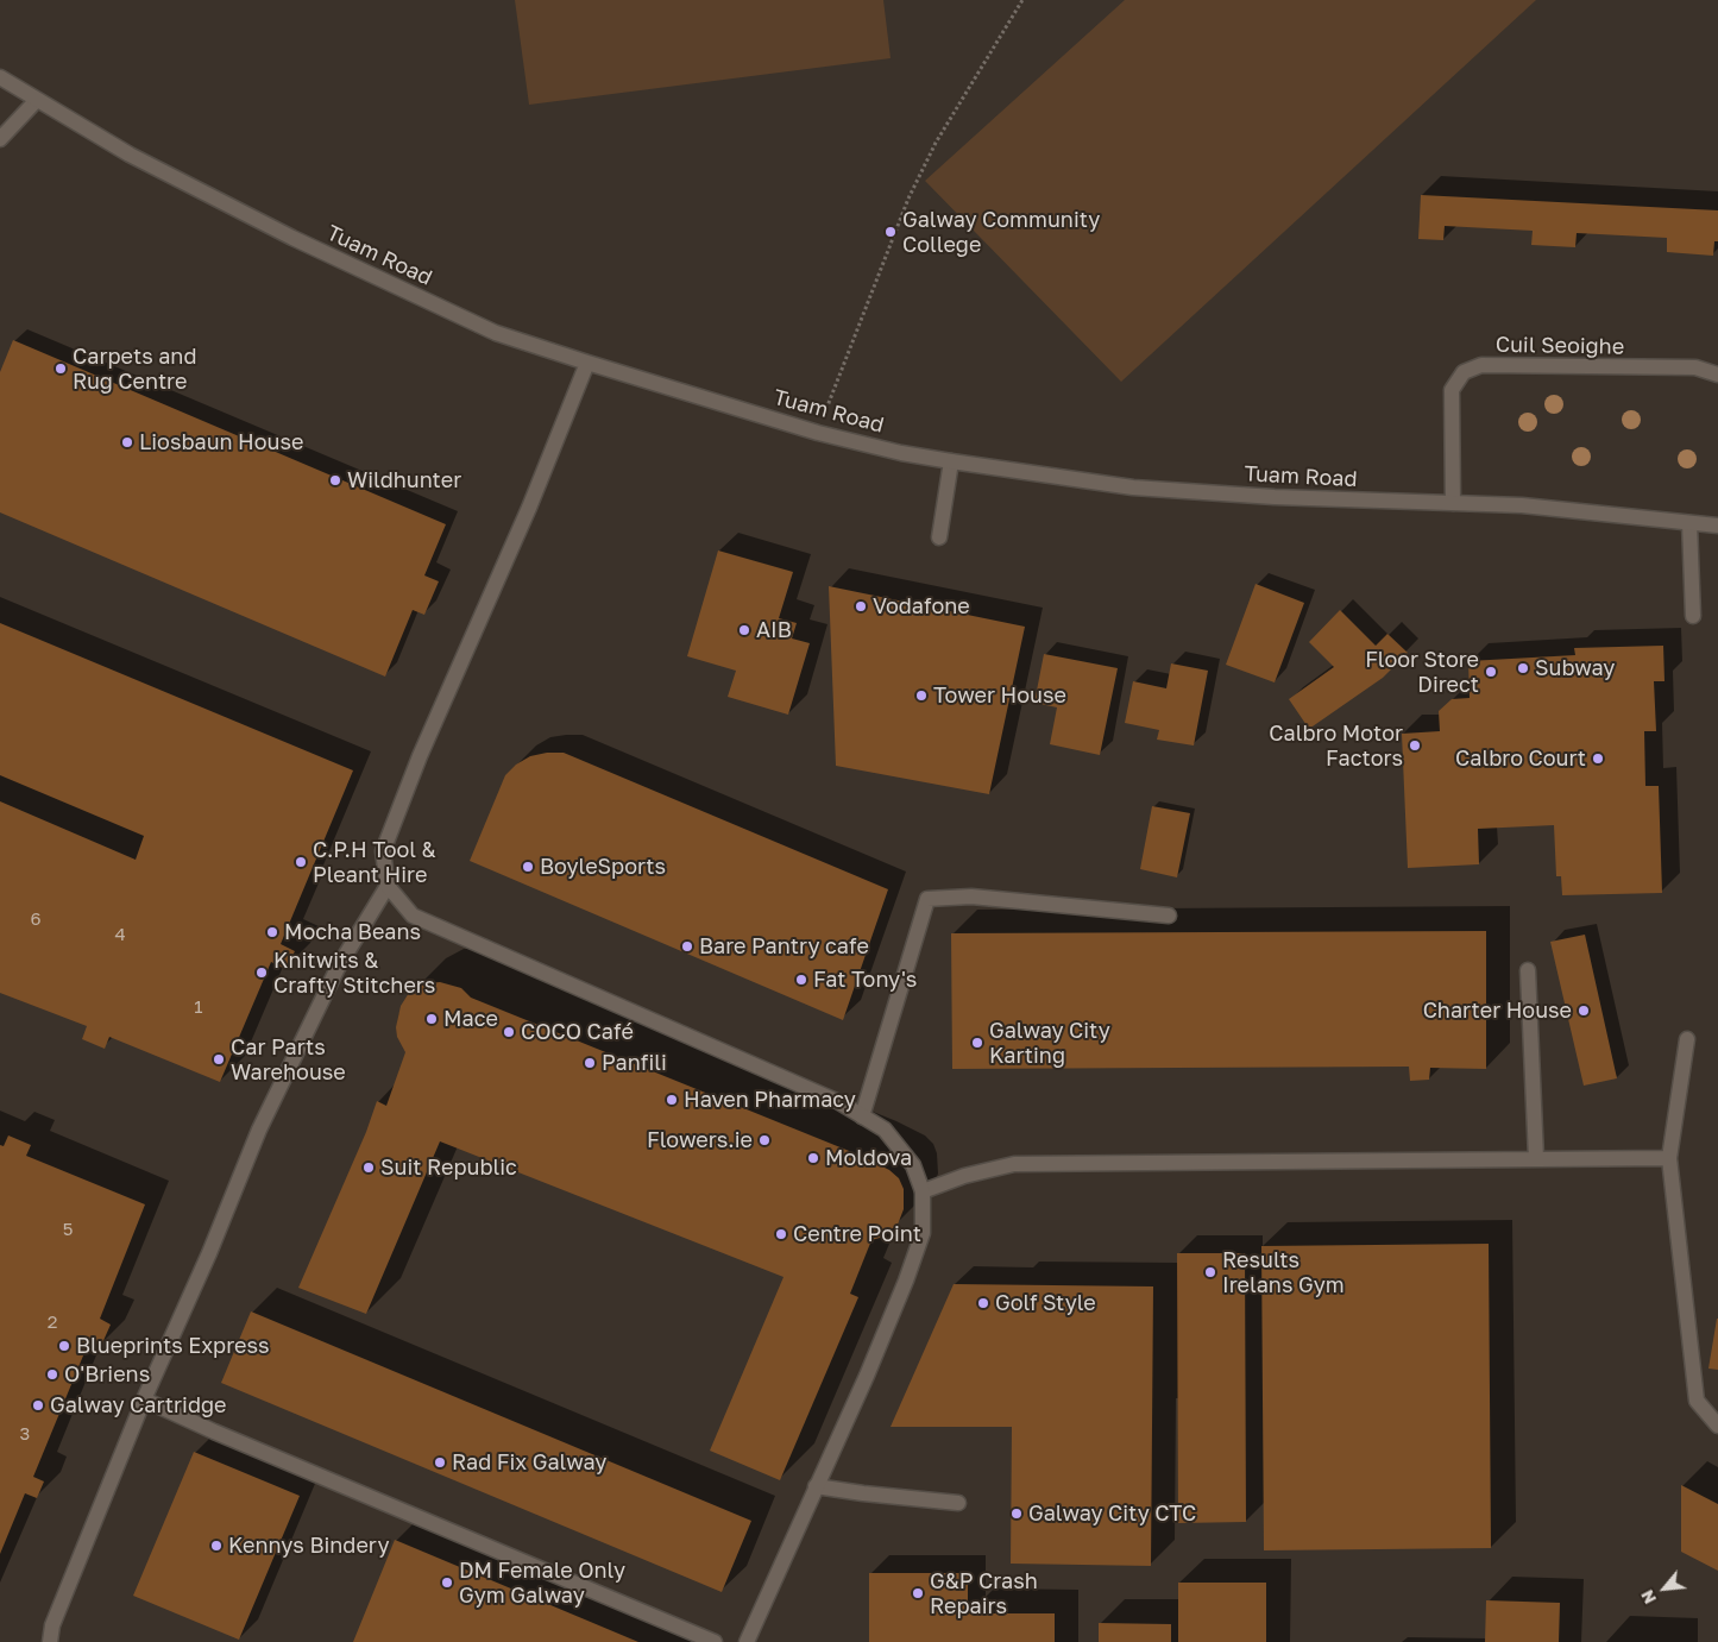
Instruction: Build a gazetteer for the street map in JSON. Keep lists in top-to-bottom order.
{
  "streets": {
    "street": ["Tuam Road", "Cuil Seoighe"]
  },
  "crossings": [
    ["Tuam Road", "Cuil Seoighe"]
  ],
  "places": [
    "Galway Community College",
    "Carpets and Rug Centre",
    "Liosbaun House",
    "Wildhunter",
    "Vodafone",
    "AIB",
    "Subway",
    "Floor Store Direct",
    "Tower House",
    "Calbro Motor Factors",
    "Calbro Court",
    "C.P.H Tool & Pleant Hire",
    "BoyleSports",
    "Mocha Beans",
    "Bare Pantry cafe",
    "Knitwits & Crafty Stitchers",
    "Fat Tony's",
    "Charter House",
    "Mace",
    "COCO Café",
    "Galway City Karting",
    "Car Parts Warehouse",
    "Panfili",
    "Haven Pharmacy",
    "Flowers.ie",
    "Moldova",
    "Suit Republic",
    "Centre Point",
    "Results Irelans Gym",
    "Golf Style",
    "Blueprints Express",
    "O'Briens",
    "Galway Cartridge",
    "Rad Fix Galway",
    "Galway City CTC",
    "Kennys Bindery",
    "DM Female Only Gym Galway",
    "G&P Crash Repairs"
  ],
  "house_numbers": [
    "6",
    "4",
    "1",
    "5",
    "2",
    "3"
  ],
  "north": "bottom left"
}
